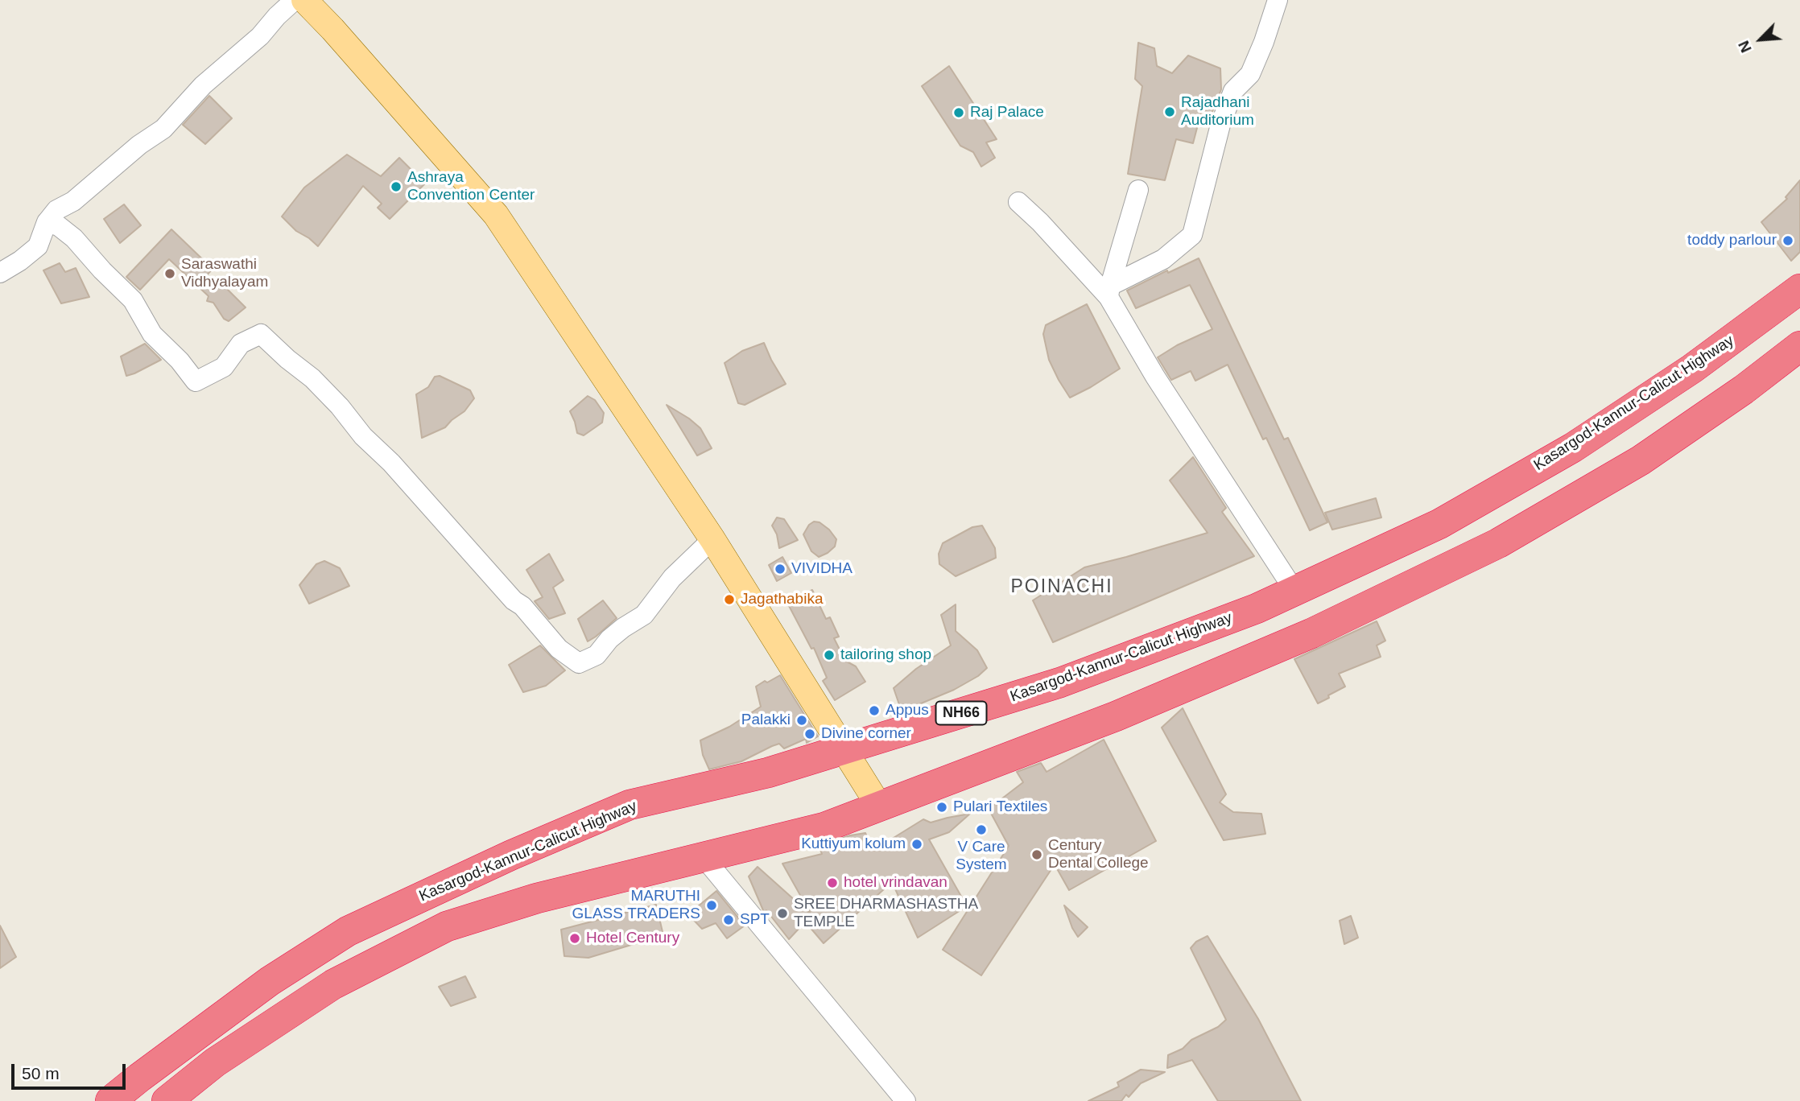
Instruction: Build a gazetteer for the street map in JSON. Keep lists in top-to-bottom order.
{
  "streets": {
    "highway": ["Kasargod-Kannur-Calicut Highway", "NH66"]
  },
  "districts": ["POINACHI"],
  "places": [
    "Rajadhani Auditorium",
    "Raj Palace",
    "Ashraya Convention Center",
    "toddy parlour",
    "Saraswathi Vidhyalayam",
    "VIVIDHA",
    "Jagathabika",
    "tailoring shop",
    "Appus",
    "Palakki",
    "Divine corner",
    "Pulari Textiles",
    "V Care System",
    "Kuttiyum kolum",
    "Century Dental College",
    "hotel vrindavan",
    "MARUTHI GLASS TRADERS",
    "SREE DHARMASHASTHA TEMPLE",
    "SPT",
    "Hotel Century"
  ],
  "scale_bar": "50 m",
  "north": "bottom left"
}
